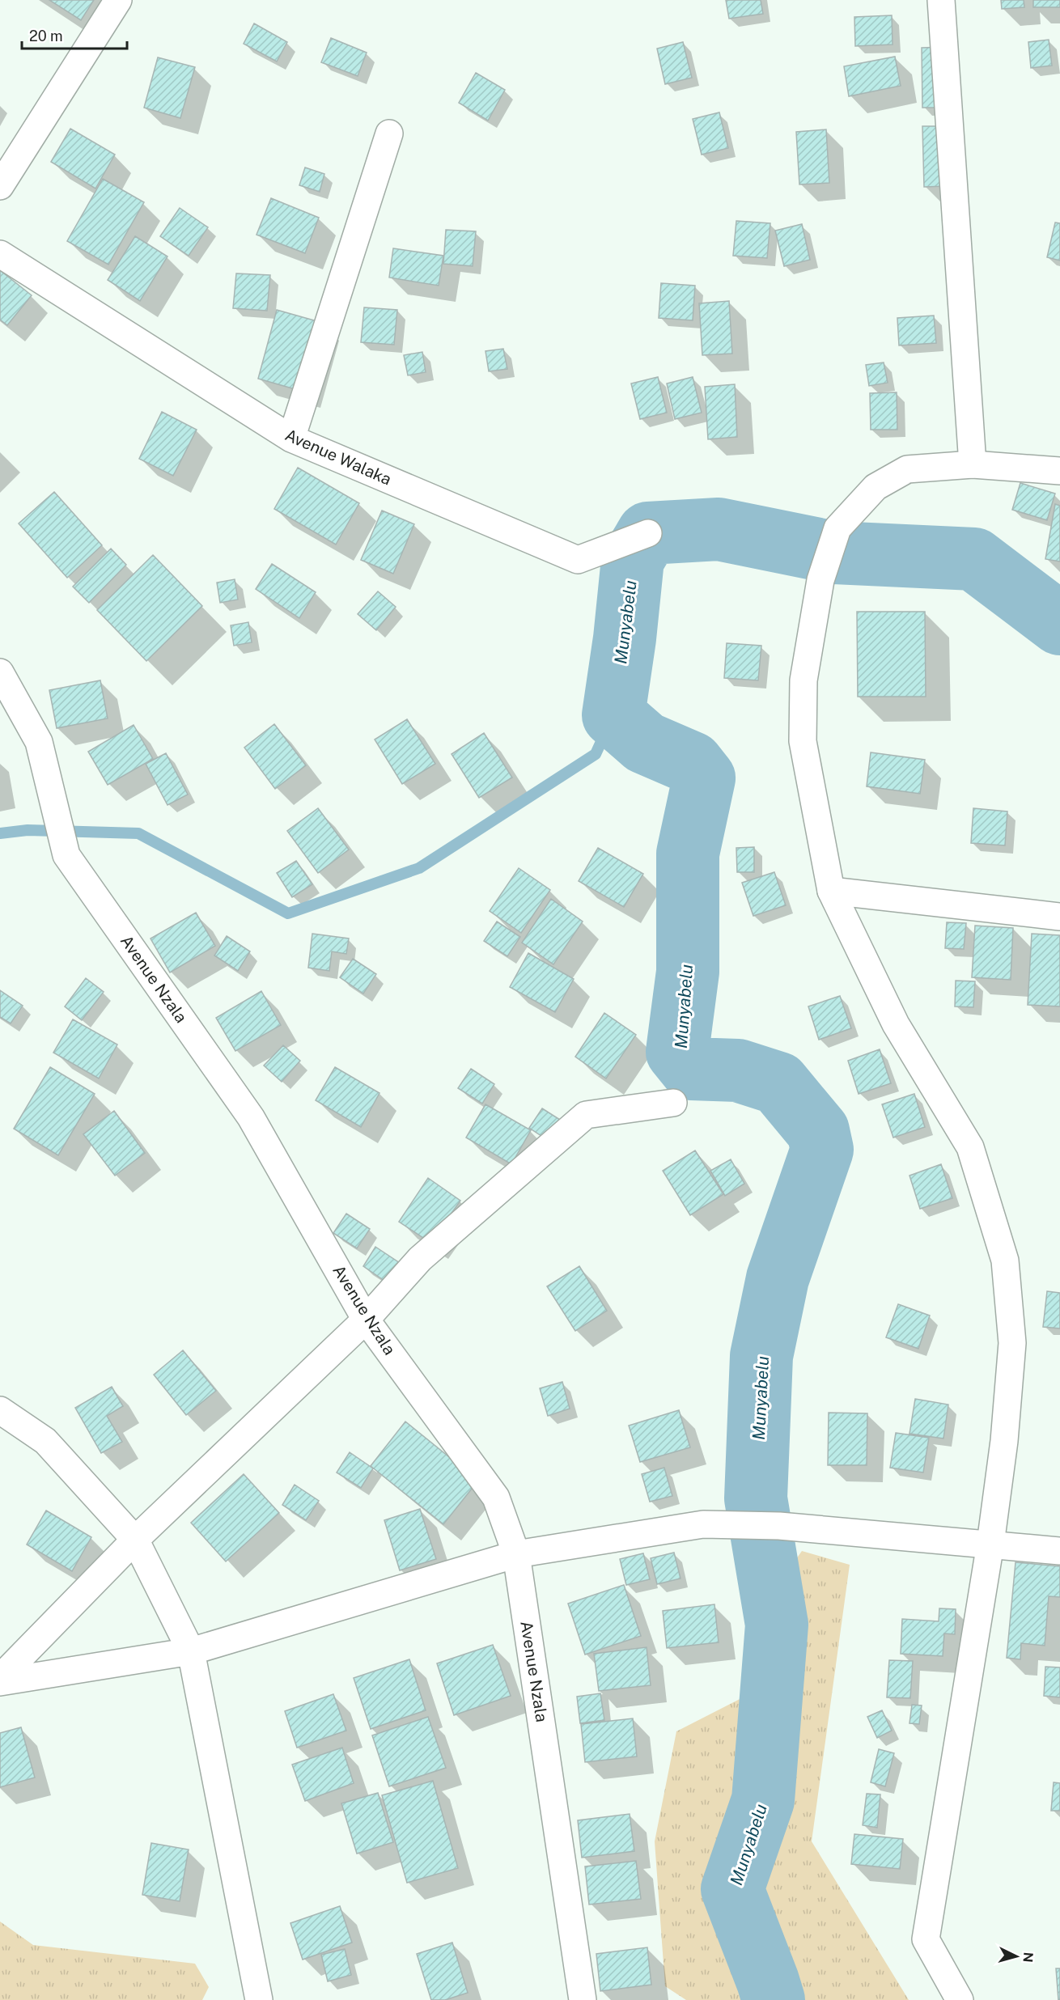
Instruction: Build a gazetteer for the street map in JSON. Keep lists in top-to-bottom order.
{
  "streets": {
    "street": ["Avenue Walaka", "Avenue Nzala"]
  },
  "water": ["Munyabelu"],
  "scale_bar": "20 m",
  "north": "right"
}
